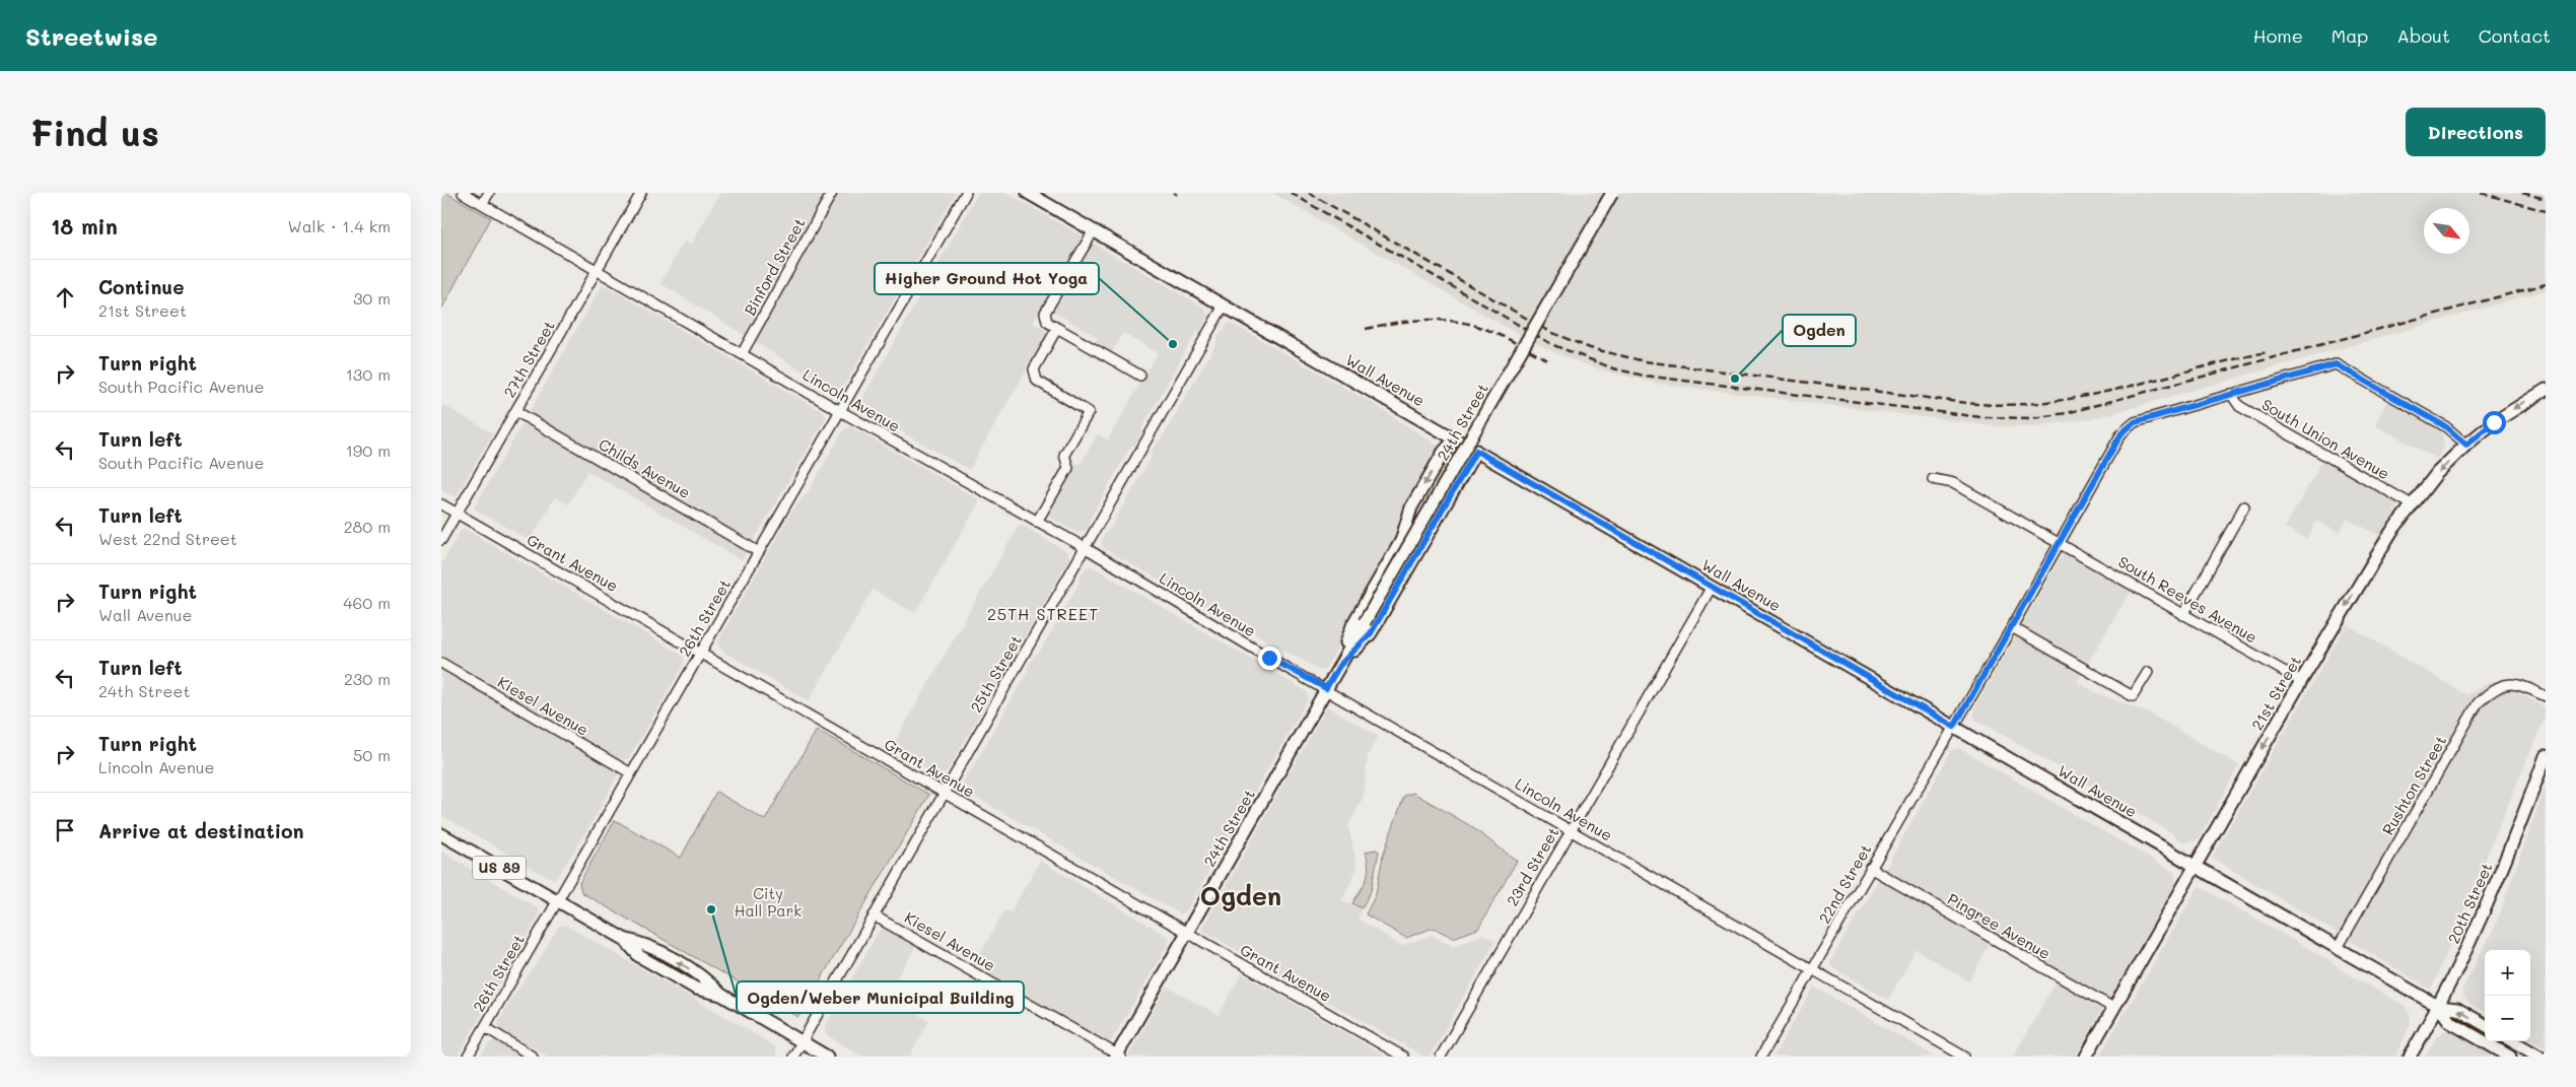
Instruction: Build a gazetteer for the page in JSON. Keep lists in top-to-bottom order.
{
  "streets": {
    "main road": [
      "Wall Avenue",
      "24th Street",
      "21st Street",
      "US 89",
      "20th Street"
    ],
    "street": [
      "Binford Street",
      "27th Street",
      "Lincoln Avenue",
      "South Union Avenue",
      "Childs Avenue",
      "Grant Avenue",
      "South Reeves Avenue",
      "26th Street",
      "25th Street",
      "Kiesel Avenue",
      "Rushton Street",
      "23rd Street",
      "22nd Street",
      "Pingree Avenue"
    ]
  },
  "crossings": [
    ["Binford Street", "Lincoln Avenue"],
    ["27th Street", "Lincoln Avenue"],
    ["27th Street", "Childs Avenue"],
    ["27th Street", "Grant Avenue"],
    ["Wall Avenue", "24th Street"],
    ["Wall Avenue", "25th Street"],
    ["Wall Avenue", "21st Street"],
    ["Wall Avenue", "Rushton Street"],
    ["Wall Avenue", "23rd Street"],
    ["Wall Avenue", "22nd Street"],
    ["Wall Avenue", "20th Street"],
    ["Lincoln Avenue", "24th Street"],
    ["Lincoln Avenue", "26th Street"],
    ["Lincoln Avenue", "25th Street"],
    ["Lincoln Avenue", "23rd Street"],
    ["Lincoln Avenue", "22nd Street"],
    ["24th Street", "Grant Avenue"],
    ["24th Street", "Kiesel Avenue"],
    ["South Union Avenue", "21st Street"],
    ["South Union Avenue", "22nd Street"],
    ["Childs Avenue", "26th Street"],
    ["Grant Avenue", "26th Street"],
    ["Grant Avenue", "25th Street"],
    ["South Reeves Avenue", "21st Street"],
    ["South Reeves Avenue", "22nd Street"],
    ["26th Street", "Kiesel Avenue"],
    ["26th Street", "US 89"],
    ["25th Street", "Kiesel Avenue"],
    ["25th Street", "US 89"],
    ["21st Street", "Pingree Avenue"],
    ["22nd Street", "Pingree Avenue"]
  ],
  "one_way": ["21st Street"],
  "districts": ["25TH STREET", "Ogden"],
  "parks": ["City Hall Park"],
  "places": ["Higher Ground Hot Yoga", "Ogden", "Ogden/Weber Municipal Building"],
  "north": "bottom right",
  "page": {
    "header": "Streetwise",
    "nav": [
      "Home",
      "Map",
      "About",
      "Contact"
    ],
    "buttons": "Directions",
    "title": "Find us",
    "heading": ["18 min", "Walk · 1.4 km"],
    "list": [
      ["Continue", "21st Street", "30 m"],
      ["Turn right", "South Pacific Avenue", "130 m"],
      ["Turn left", "South Pacific Avenue", "190 m"],
      ["Turn left", "West 22nd Street", "280 m"],
      ["Turn right", "Wall Avenue", "460 m"],
      ["Turn left", "24th Street", "230 m"],
      ["Turn right", "Lincoln Avenue", "50 m"],
      "Arrive at destination"
    ],
    "map_buttons": ["+", "−"]
  }
}
